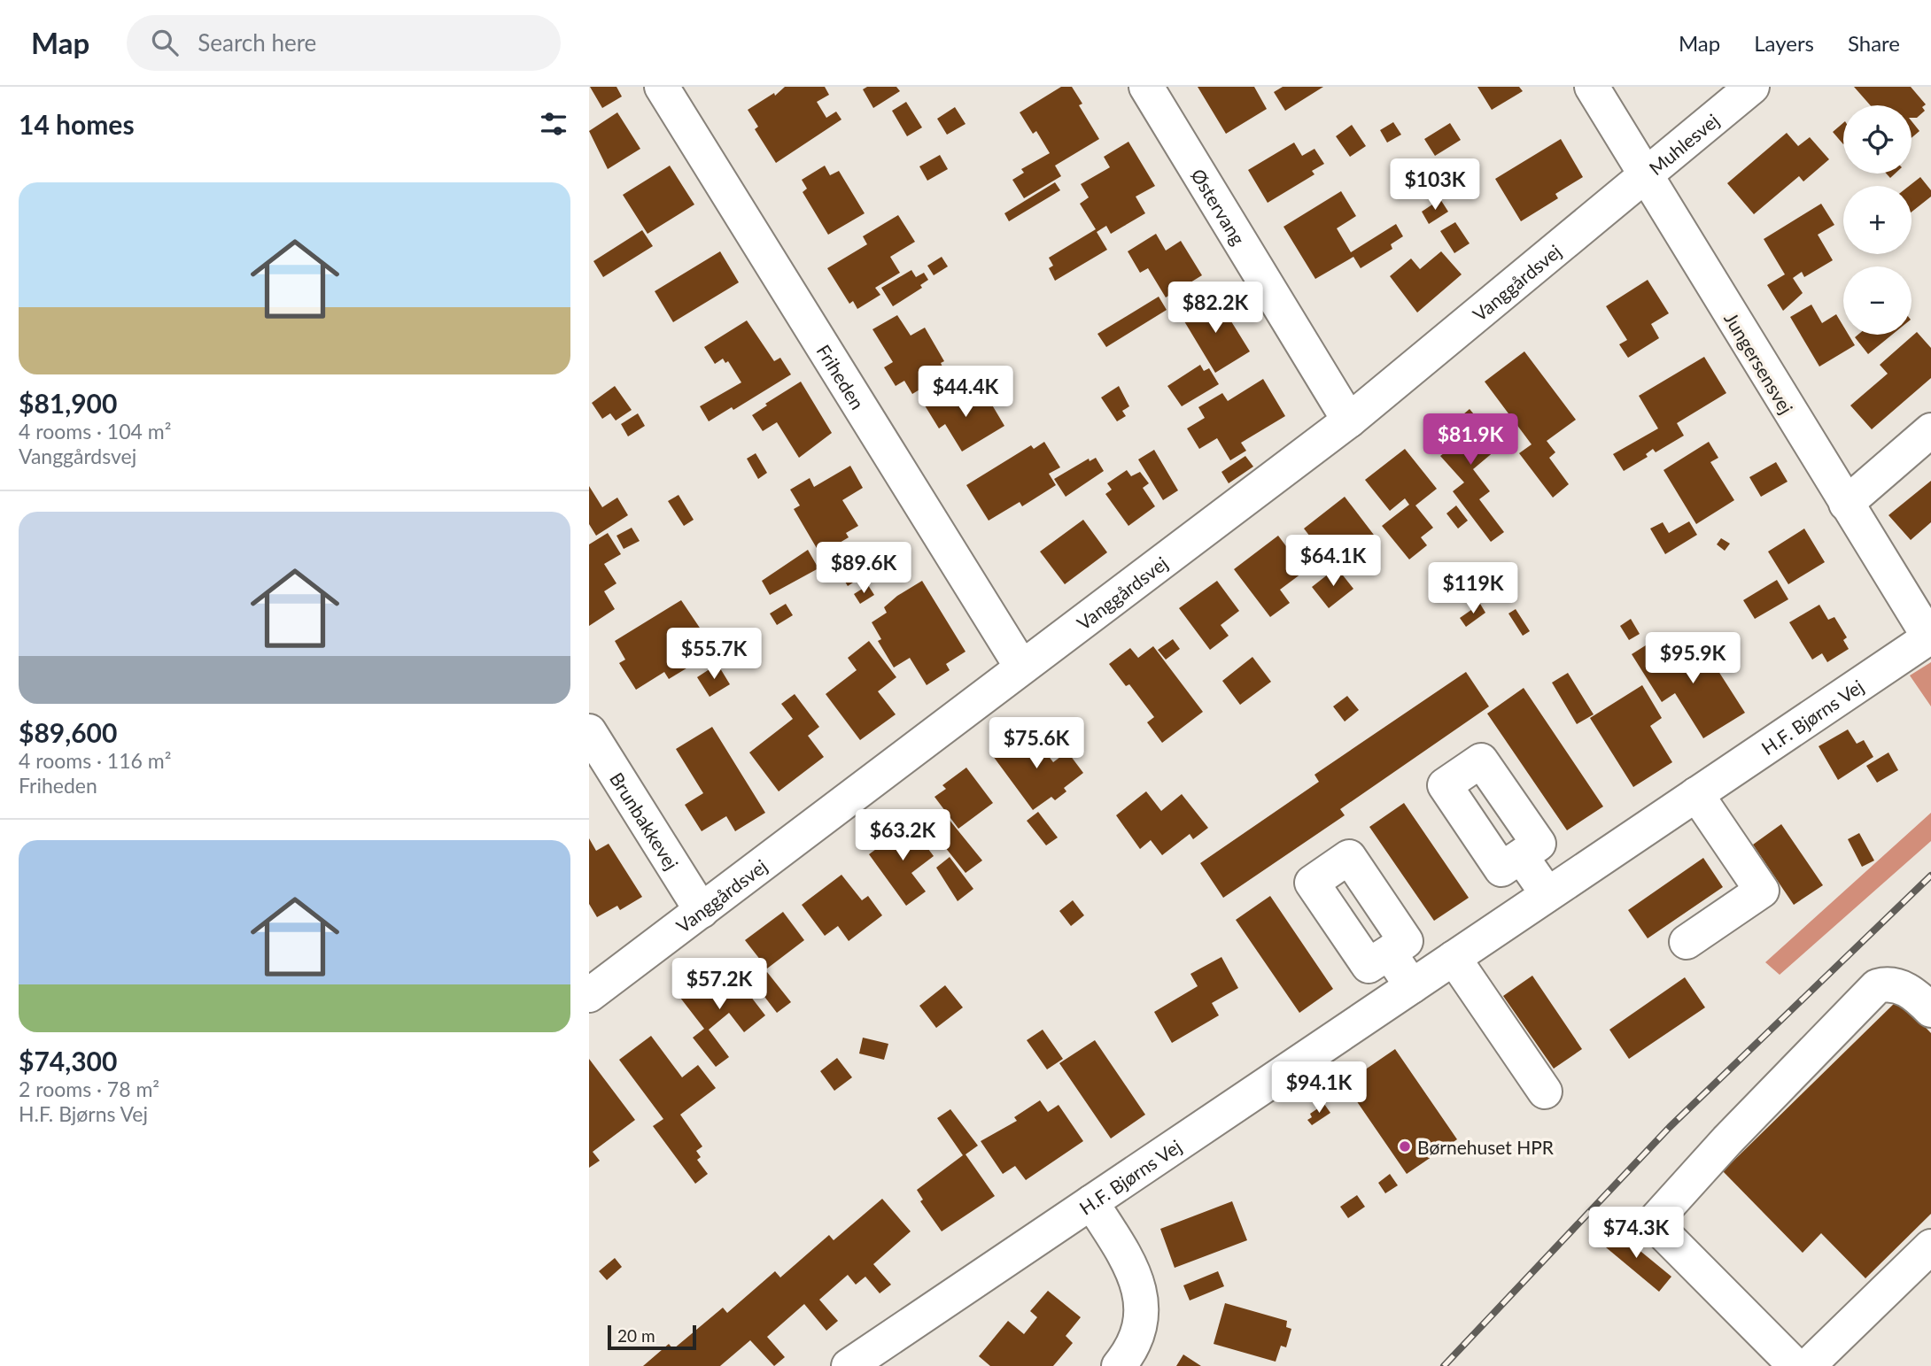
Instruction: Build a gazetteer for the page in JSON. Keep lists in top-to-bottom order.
{
  "streets": {
    "street": [
      "Muhlesvej",
      "Østervang",
      "Vanggårdsvej",
      "Jungersensvej",
      "Friheden",
      "H.F. Bjørns Vej",
      "Brunbakkevej"
    ]
  },
  "crossings": [
    ["Muhlesvej", "Vanggårdsvej"],
    ["Muhlesvej", "Jungersensvej"],
    ["Østervang", "Vanggårdsvej"],
    ["Vanggårdsvej", "Jungersensvej"],
    ["Vanggårdsvej", "Friheden"],
    ["Vanggårdsvej", "Brunbakkevej"],
    ["Jungersensvej", "H.F. Bjørns Vej"]
  ],
  "places": ["Børnehuset HPR"],
  "scale_bar": "20 m",
  "page": {
    "header": "Map",
    "search": "Search here",
    "nav": ["Map", "Layers", "Share"],
    "heading": "14 homes",
    "map_buttons": ["+", "−"],
    "price": [
      "$103K",
      "$82.2K",
      "$44.4K",
      "$81.9K",
      "$64.1K",
      "$89.6K",
      "$119K",
      "$55.7K",
      "$95.9K",
      "$75.6K",
      "$63.2K",
      "$57.2K",
      "$94.1K",
      "$74.3K"
    ],
    "list": [
      {
        "name": "$81,900",
        "note": "4 rooms · 104 m² · Vanggårdsvej"
      },
      {
        "name": "$89,600",
        "note": "4 rooms · 116 m² · Friheden"
      },
      {
        "name": "$74,300",
        "note": "2 rooms · 78 m² · H.F. Bjørns Vej"
      }
    ],
    "scale": "20 m"
  }
}
